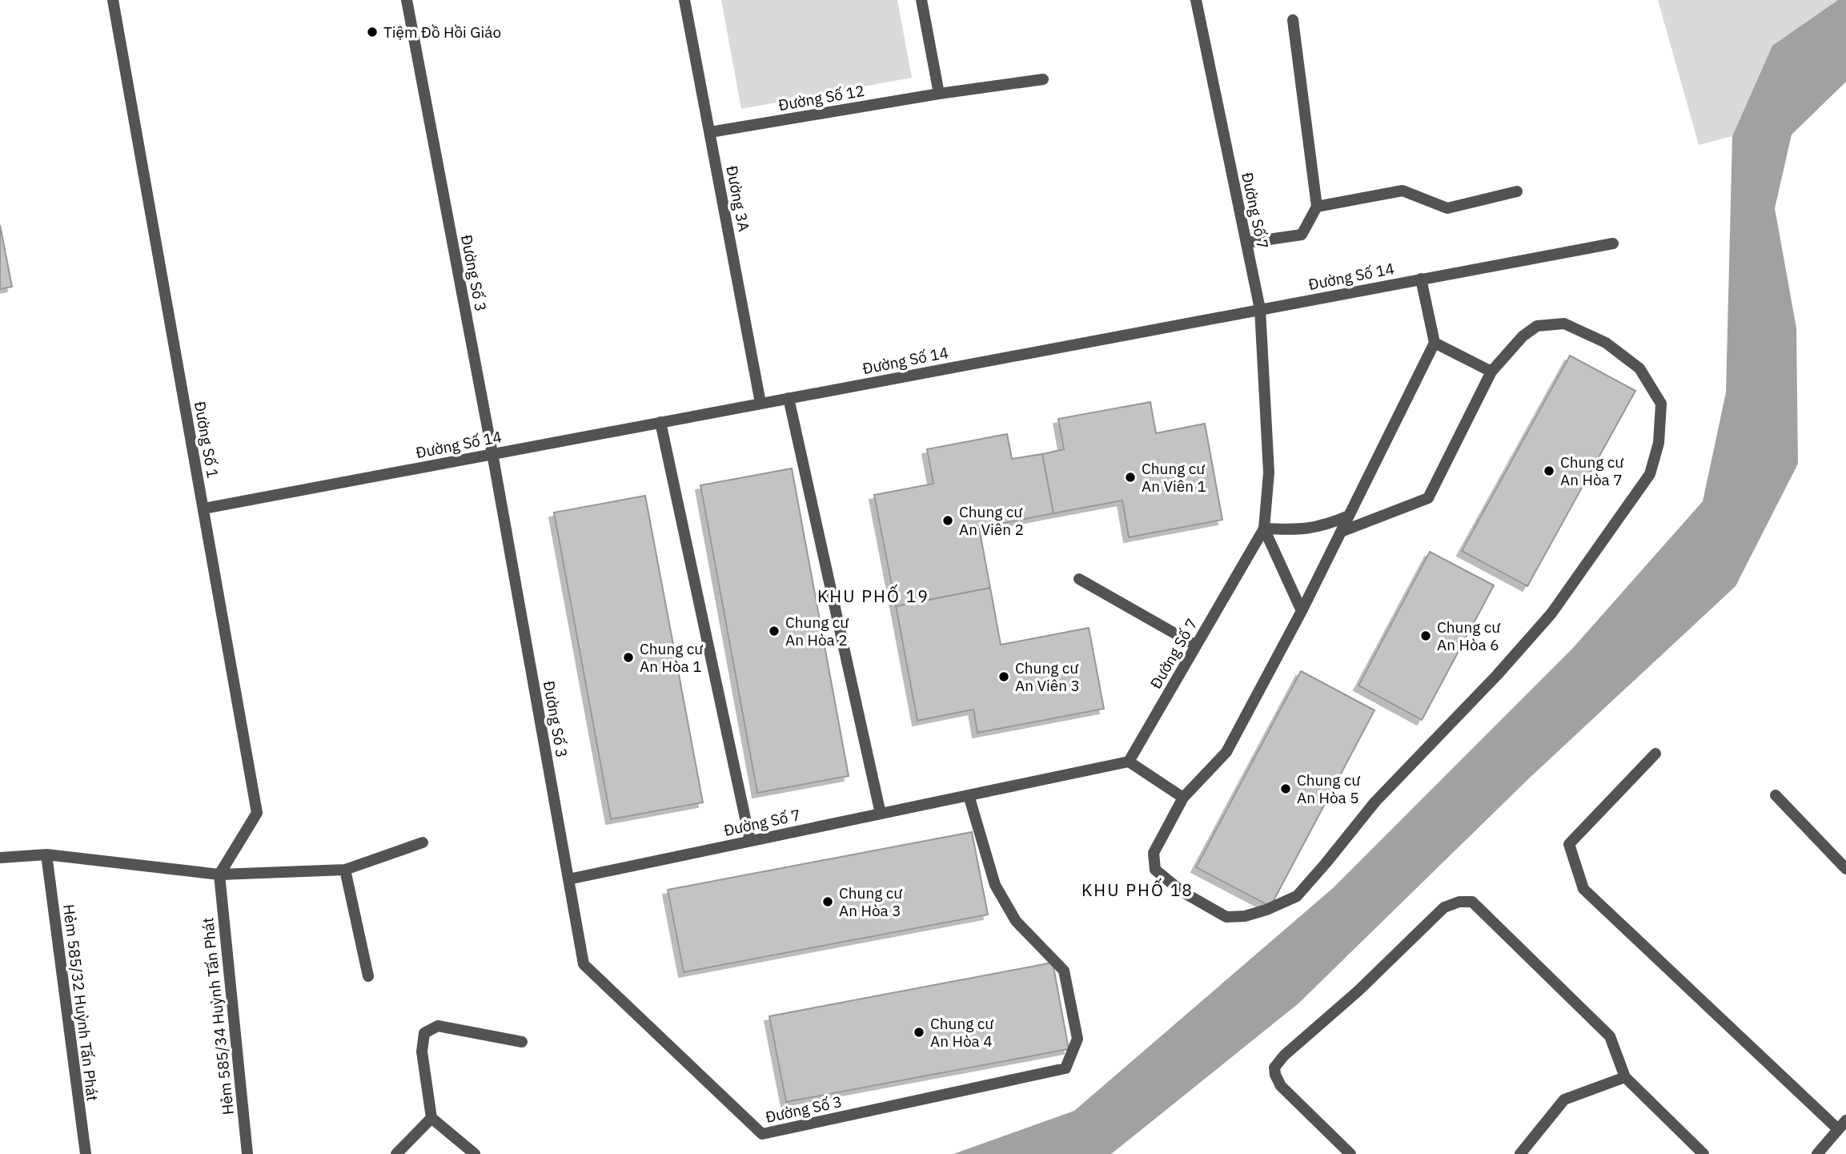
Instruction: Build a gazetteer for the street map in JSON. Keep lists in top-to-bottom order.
{
  "streets": {
    "street": [
      "Đường Số 12",
      "Đường 3A",
      "Đường Số 7",
      "Đường Số 3",
      "Đường Số 14",
      "Đường Số 1",
      "Hẻm 585/32 Huỳnh Tấn Phát",
      "Hẻm 585/34 Huỳnh Tấn Phát"
    ]
  },
  "crossings": [
    ["Đường Số 12", "Đường 3A"],
    ["Đường 3A", "Đường Số 14"],
    ["Đường Số 7", "Đường Số 3"],
    ["Đường Số 7", "Đường Số 14"],
    ["Đường Số 3", "Đường Số 14"],
    ["Đường Số 14", "Đường Số 1"],
    ["Đường Số 1", "Hẻm 585/34 Huỳnh Tấn Phát"]
  ],
  "districts": ["KHU PHỐ 19", "KHU PHỐ 18"],
  "places": [
    "Tiệm Đồ Hồi Giáo",
    "Chung cư An Hòa 7",
    "Chung cư An Viên 1",
    "Chung cư An Viên 2",
    "Chung cư An Hòa 2",
    "Chung cư An Hòa 6",
    "Chung cư An Hòa 1",
    "Chung cư An Viên 3",
    "Chung cư An Hòa 5",
    "Chung cư An Hòa 3",
    "Chung cư An Hòa 4"
  ]
}
